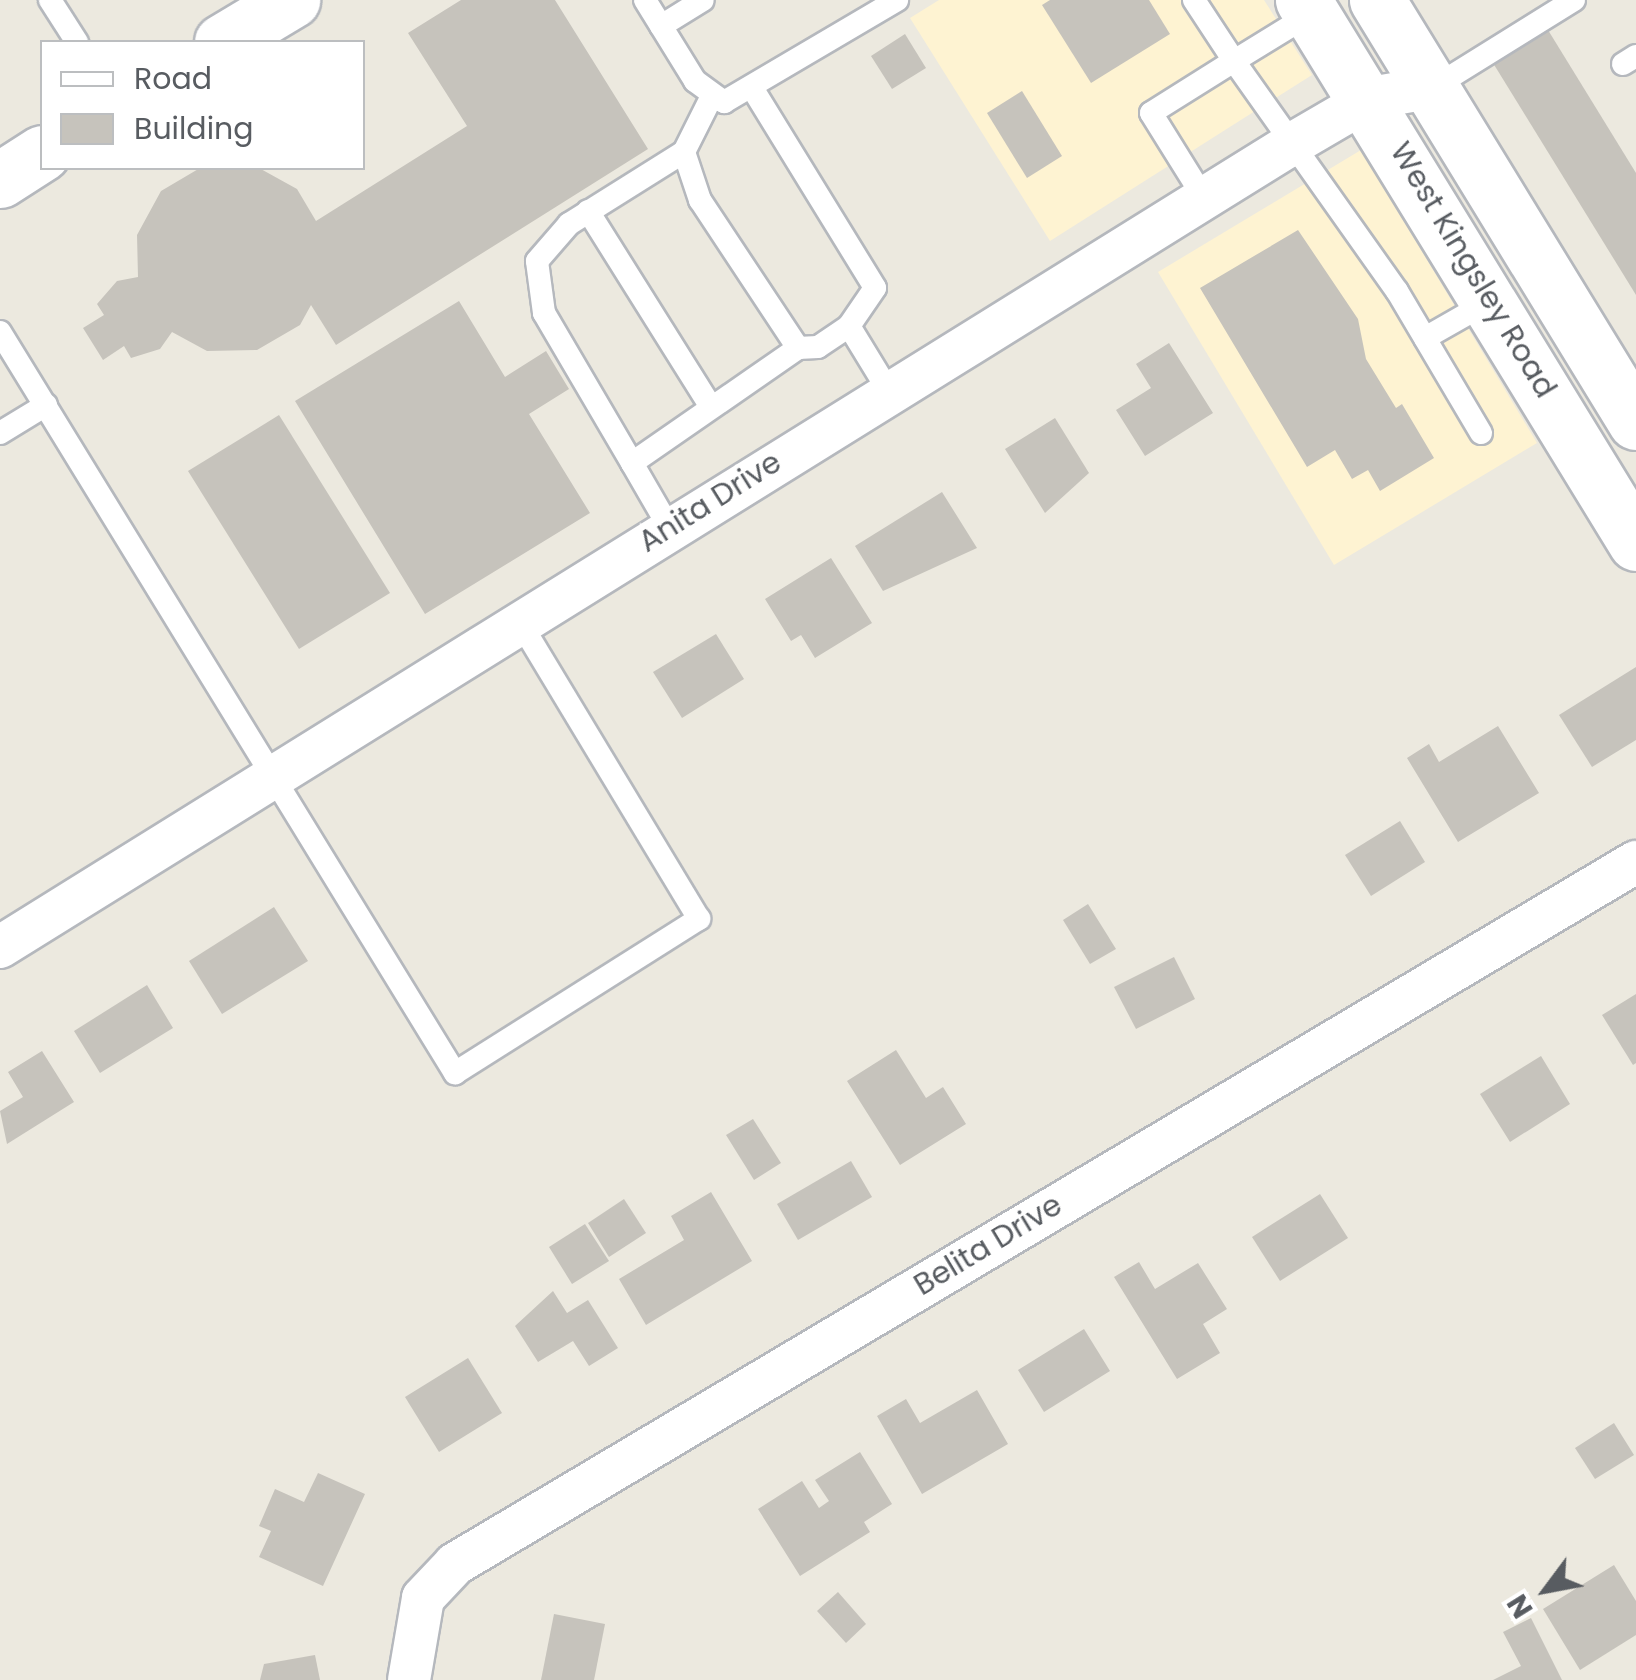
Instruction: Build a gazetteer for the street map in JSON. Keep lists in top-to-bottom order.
{
  "streets": {
    "main road": ["West Kingsley Road"],
    "street": ["Anita Drive", "Belita Drive"]
  },
  "crossings": [
    ["West Kingsley Road", "Anita Drive"]
  ],
  "legend": ["Road", "Building"],
  "north": "bottom left"
}
